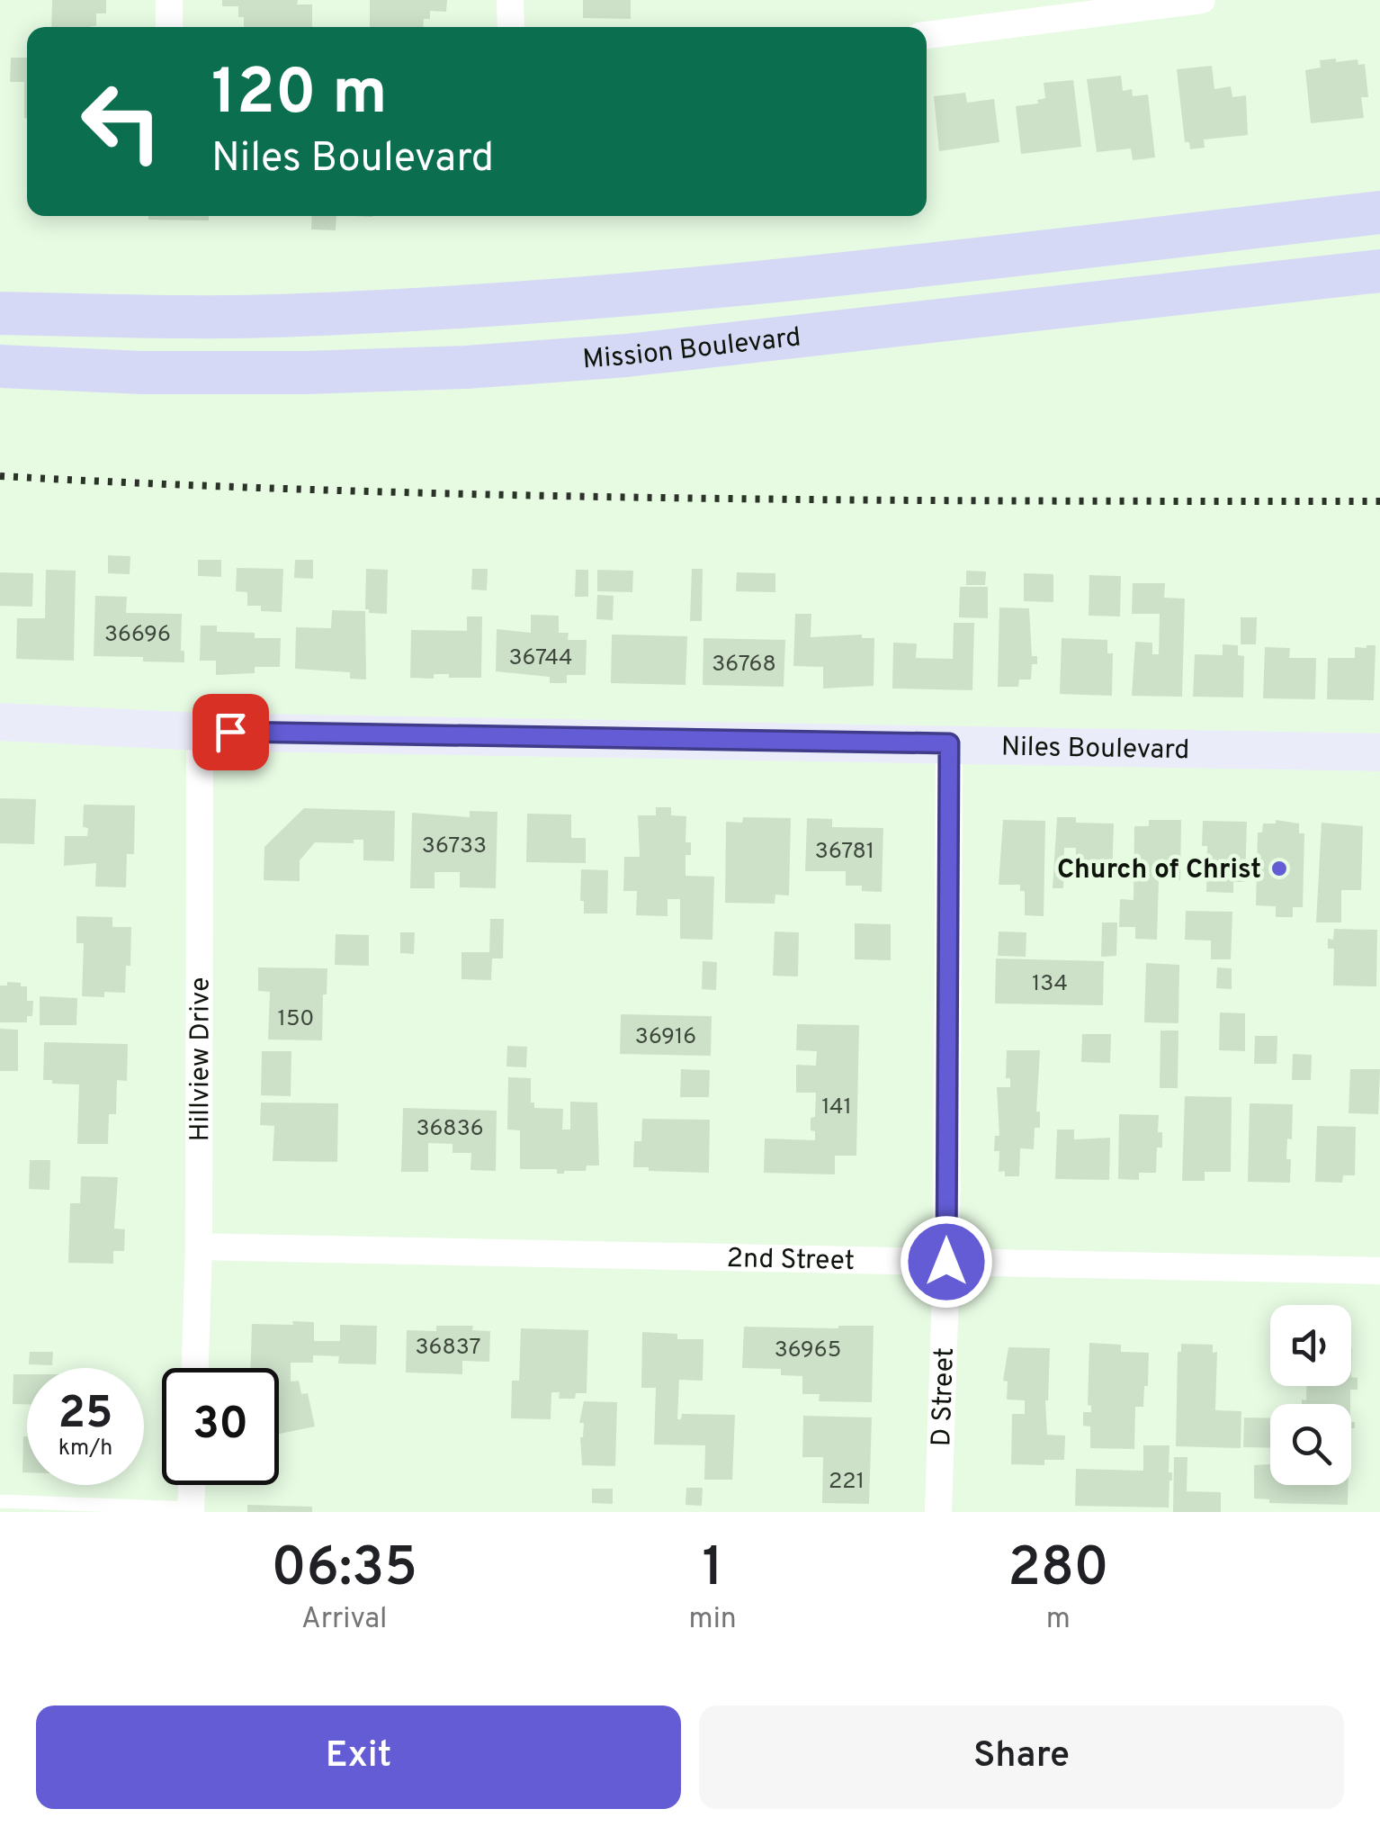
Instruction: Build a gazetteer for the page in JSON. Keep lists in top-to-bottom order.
{
  "streets": {
    "main road": ["Mission Boulevard", "Niles Boulevard"],
    "street": ["Hillview Drive", "2nd Street", "D Street"]
  },
  "crossings": [
    ["Niles Boulevard", "Hillview Drive"],
    ["Niles Boulevard", "D Street"],
    ["Hillview Drive", "2nd Street"],
    ["2nd Street", "D Street"]
  ],
  "places": ["Church of Christ"],
  "house_numbers": [
    "36696",
    "36744",
    "36768",
    "36733",
    "36781",
    "134",
    "150",
    "36916",
    "141",
    "36836",
    "36837",
    "36965",
    "221"
  ],
  "page": {
    "turn": ["120 m", "Niles Boulevard"],
    "speed": "25 km/h",
    "limit": "30",
    "eta": [
      "06:35",
      "Arrival",
      "1",
      "min",
      "280",
      "m"
    ],
    "buttons": ["Exit", "Share"]
  }
}
